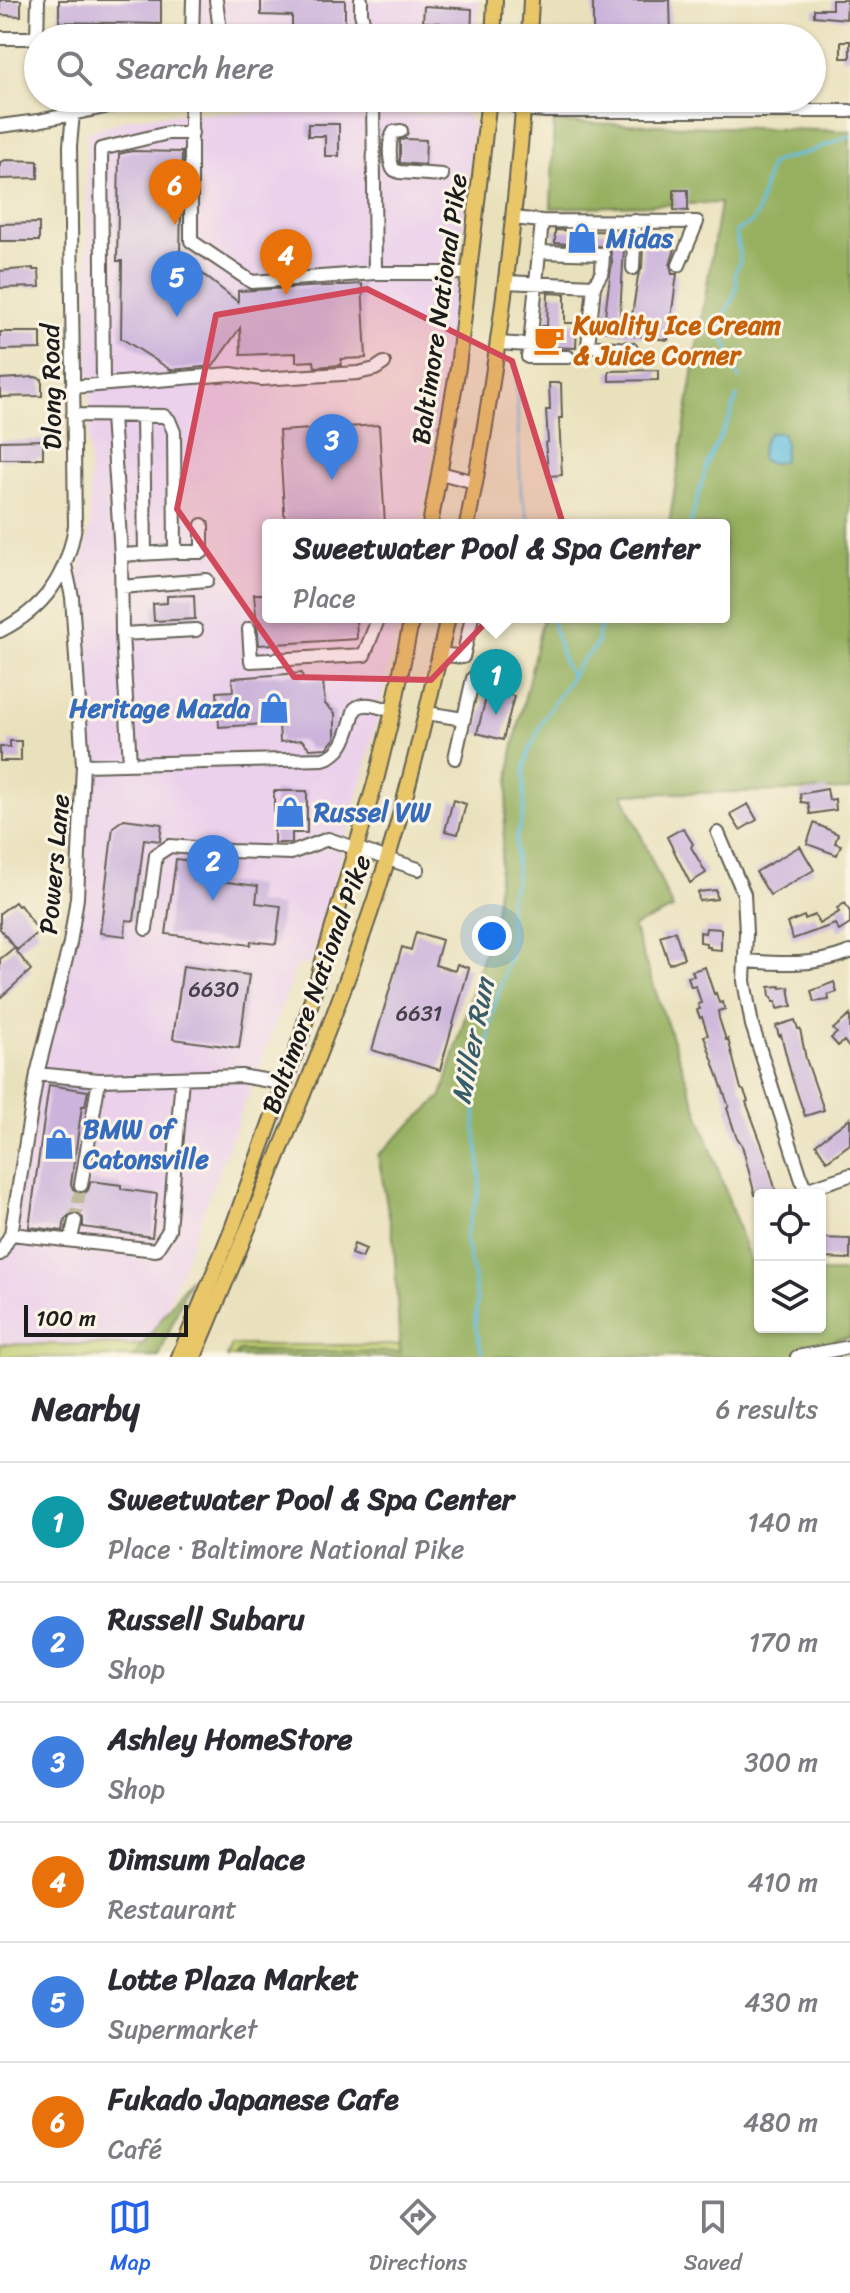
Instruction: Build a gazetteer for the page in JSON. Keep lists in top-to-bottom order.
{
  "streets": {
    "main road": ["Baltimore National Pike"],
    "street": ["Dlong Road", "Powers Lane"]
  },
  "crossings": [
    ["Dlong Road", "Powers Lane"]
  ],
  "water": ["Miller Run"],
  "places": {
    "shop": [
      "Midas",
      "Heritage Mazda",
      "Russel VW",
      "BMW of Catonsville"
    ],
    "cafe": ["Kwality Ice Cream & Juice Corner"]
  },
  "house_numbers": ["6630", "6631"],
  "scale_bar": "100 m",
  "page": {
    "search": "Search here",
    "pins": [
      "6",
      "4",
      "5",
      "3",
      "1",
      "2"
    ],
    "popup": ["Sweetwater Pool & Spa Center", "Place"],
    "scale": "100 m",
    "heading": ["Nearby", "6 results"],
    "list": [
      {
        "mark": "1",
        "name": "Sweetwater Pool & Spa Center",
        "note": "Place · Baltimore National Pike",
        "value": "140 m"
      },
      {
        "mark": "2",
        "name": "Russell Subaru",
        "note": "Shop",
        "value": "170 m"
      },
      {
        "mark": "3",
        "name": "Ashley HomeStore",
        "note": "Shop",
        "value": "300 m"
      },
      {
        "mark": "4",
        "name": "Dimsum Palace",
        "note": "Restaurant",
        "value": "410 m"
      },
      {
        "mark": "5",
        "name": "Lotte Plaza Market",
        "note": "Supermarket",
        "value": "430 m"
      },
      {
        "mark": "6",
        "name": "Fukado Japanese Cafe",
        "note": "Café",
        "value": "480 m"
      }
    ],
    "nav": ["Map", "Directions", "Saved"]
  }
}
